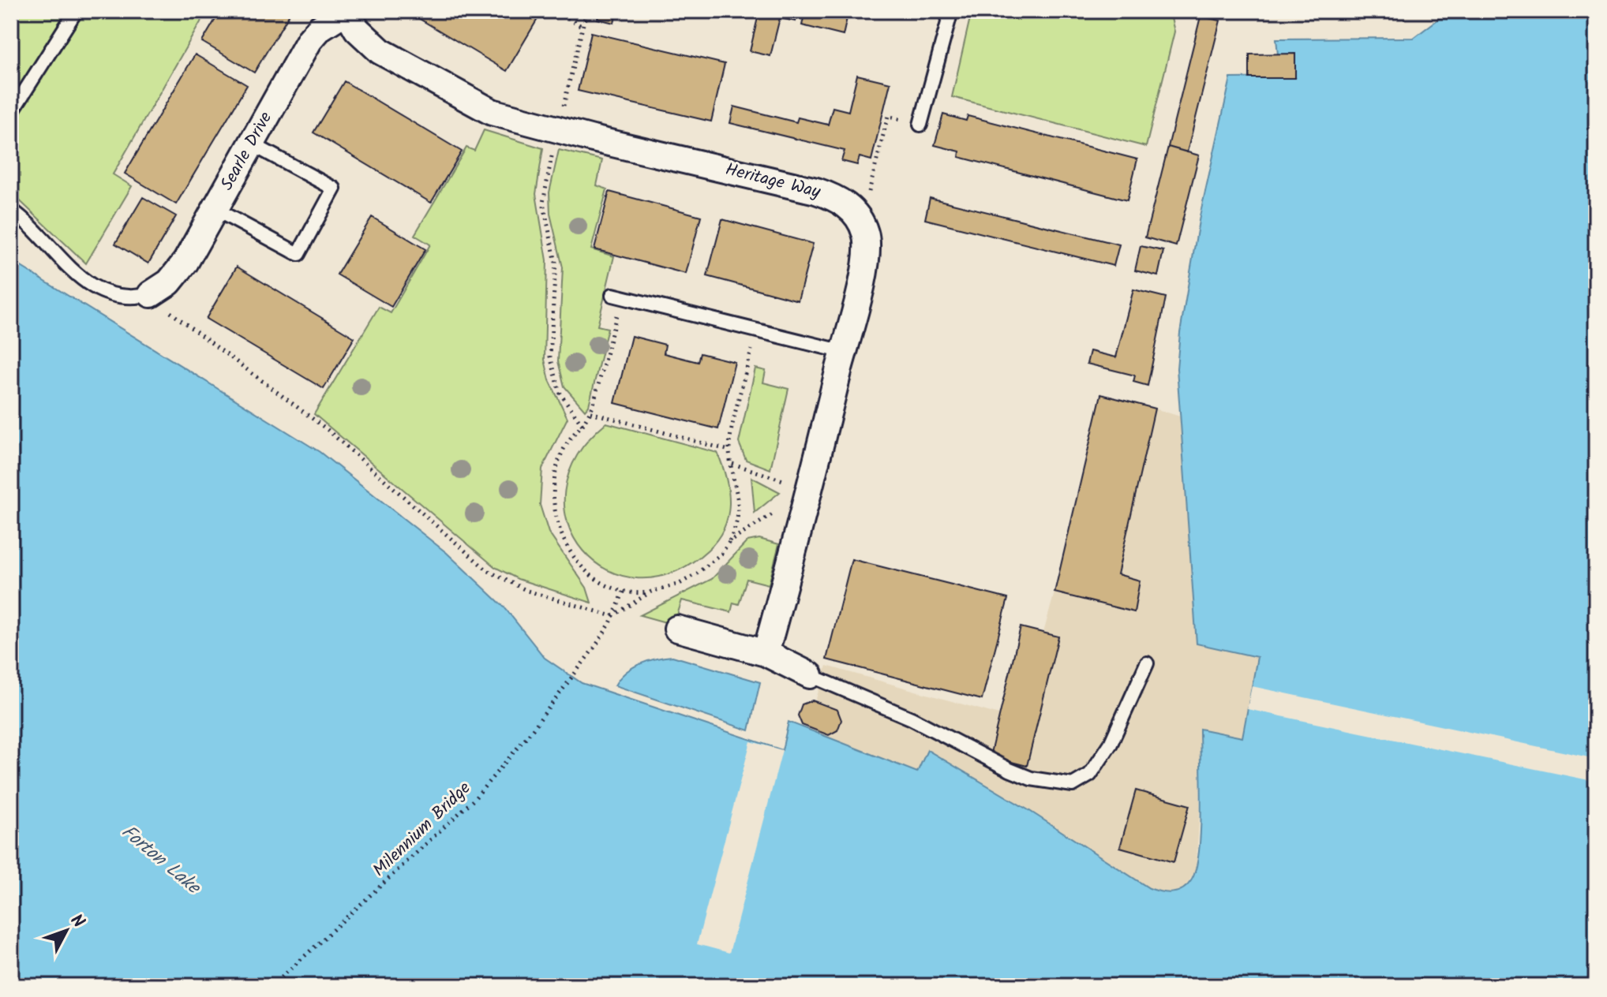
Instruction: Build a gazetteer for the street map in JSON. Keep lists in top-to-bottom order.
{
  "streets": {
    "street": ["Searle Drive", "Heritage Way"],
    "path": ["Milennium Bridge"]
  },
  "crossings": [
    ["Searle Drive", "Heritage Way"]
  ],
  "water": ["Forton Lake"],
  "north": "top right"
}
